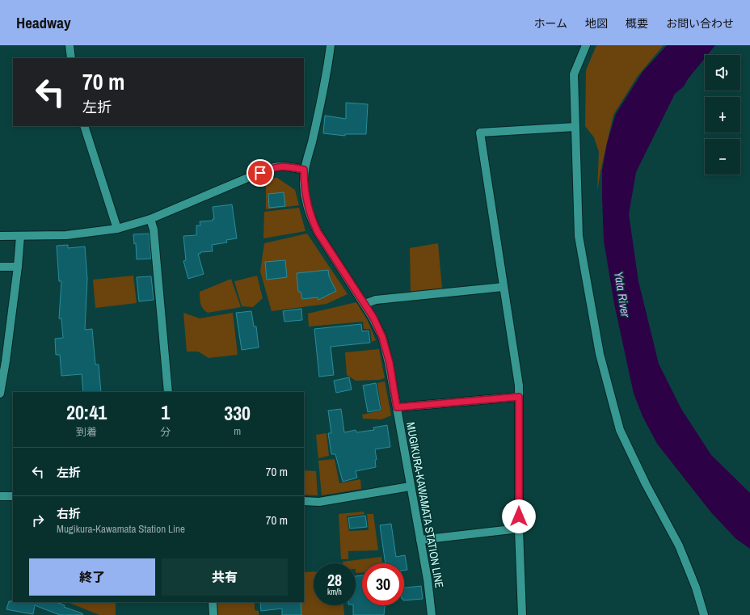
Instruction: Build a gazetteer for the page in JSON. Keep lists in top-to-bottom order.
{
  "streets": {
    "street": ["MUGIKURA-KAWAMATA STATION LINE"]
  },
  "water": ["Yata River"],
  "page": {
    "header": "Headway",
    "nav": [
      "ホーム",
      "地図",
      "概要",
      "お問い合わせ"
    ],
    "map_buttons": ["+", "−"],
    "turn": ["70 m", "左折"],
    "eta": [
      "20:41",
      "到着",
      "1",
      "分",
      "330",
      "m"
    ],
    "list": [
      {
        "name": "左折",
        "value": "70 m"
      },
      {
        "name": "右折",
        "note": "Mugikura-Kawamata Station Line",
        "value": "70 m"
      }
    ],
    "buttons": ["終了", "共有"],
    "speed": "28 km/h",
    "limit": "30"
  }
}
